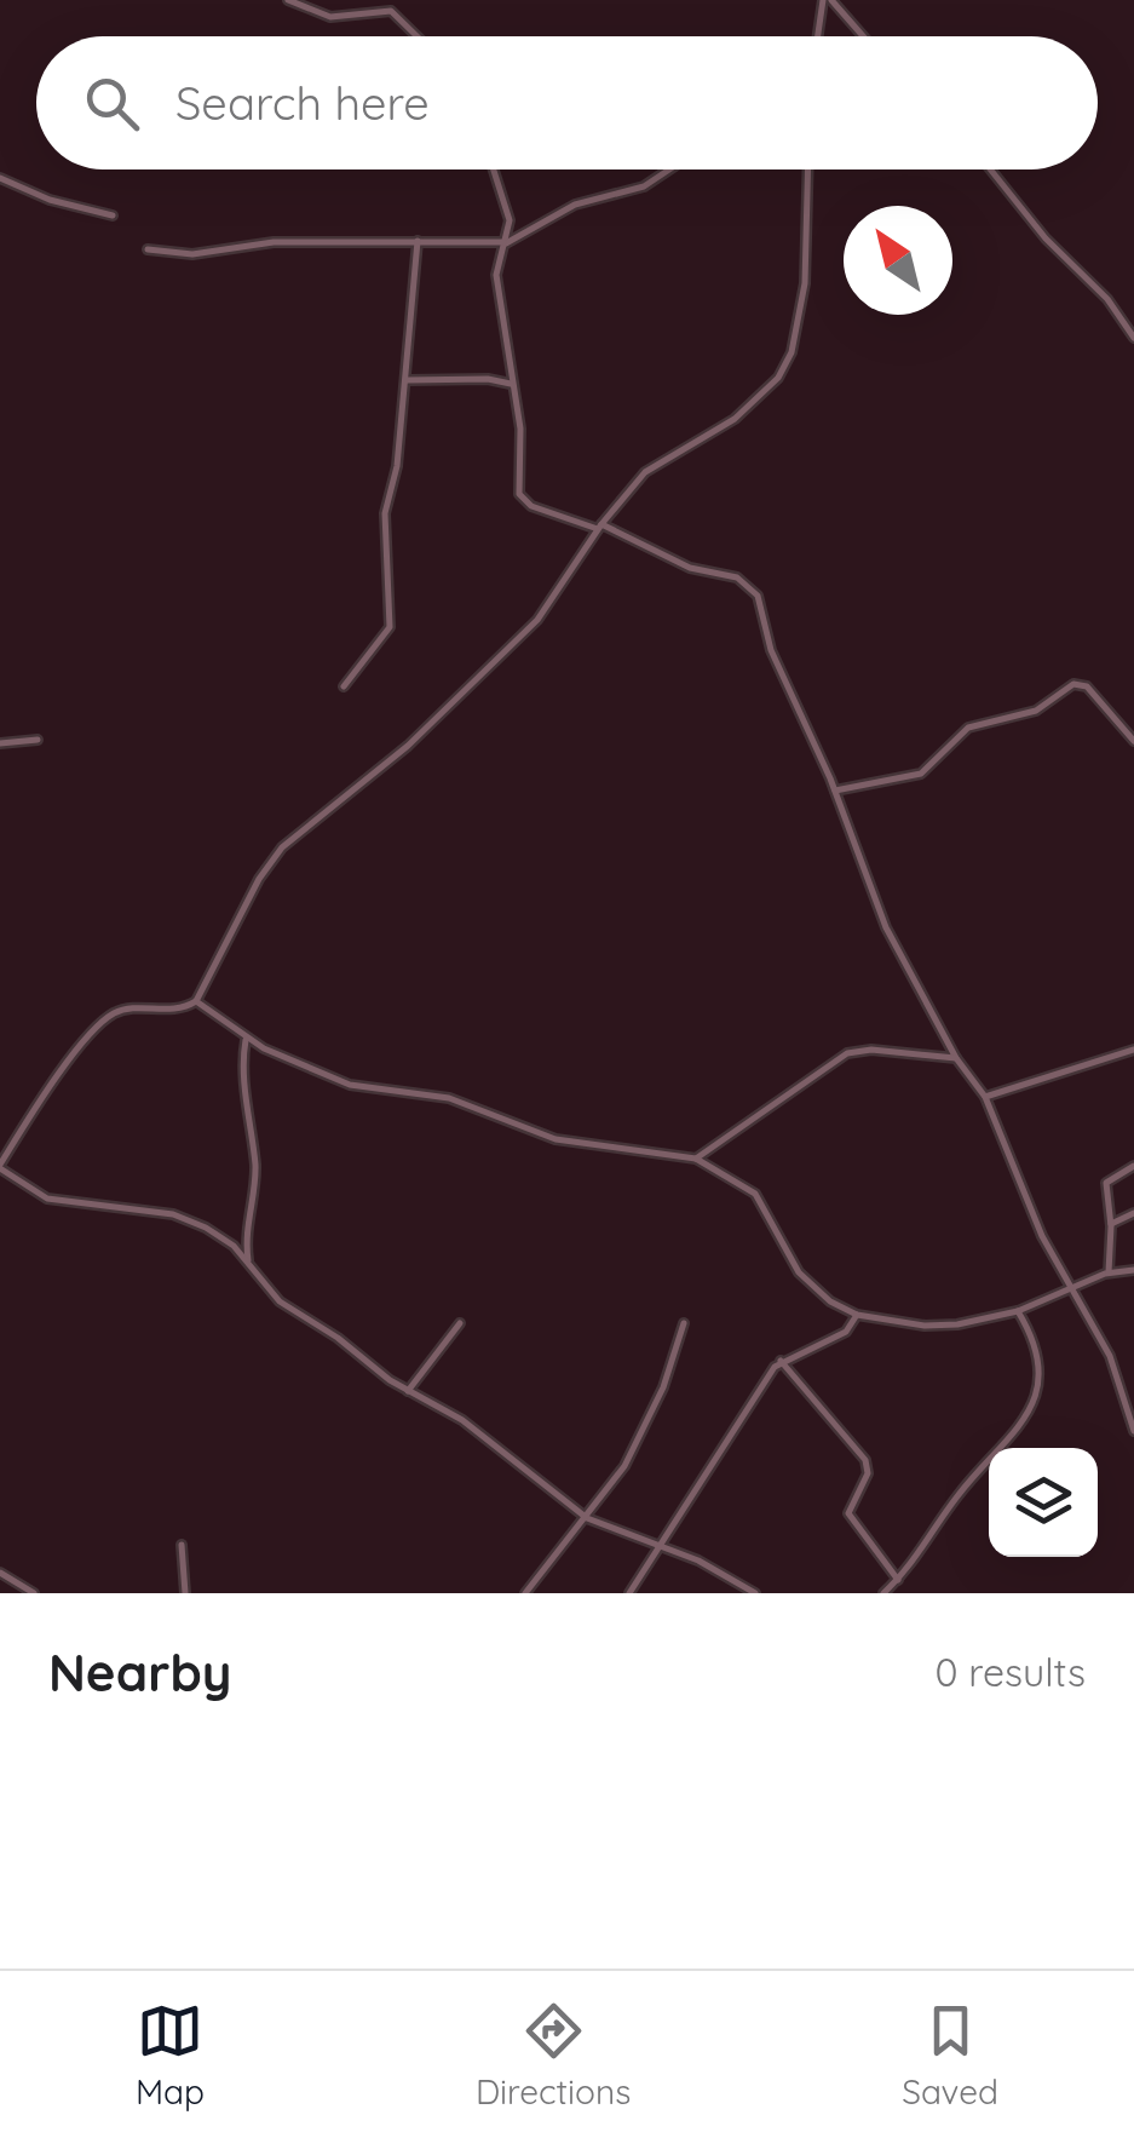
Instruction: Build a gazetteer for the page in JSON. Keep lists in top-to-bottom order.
{
  "north": "top left",
  "page": {
    "search": "Search here",
    "heading": ["Nearby", "0 results"],
    "nav": ["Map", "Directions", "Saved"]
  }
}
